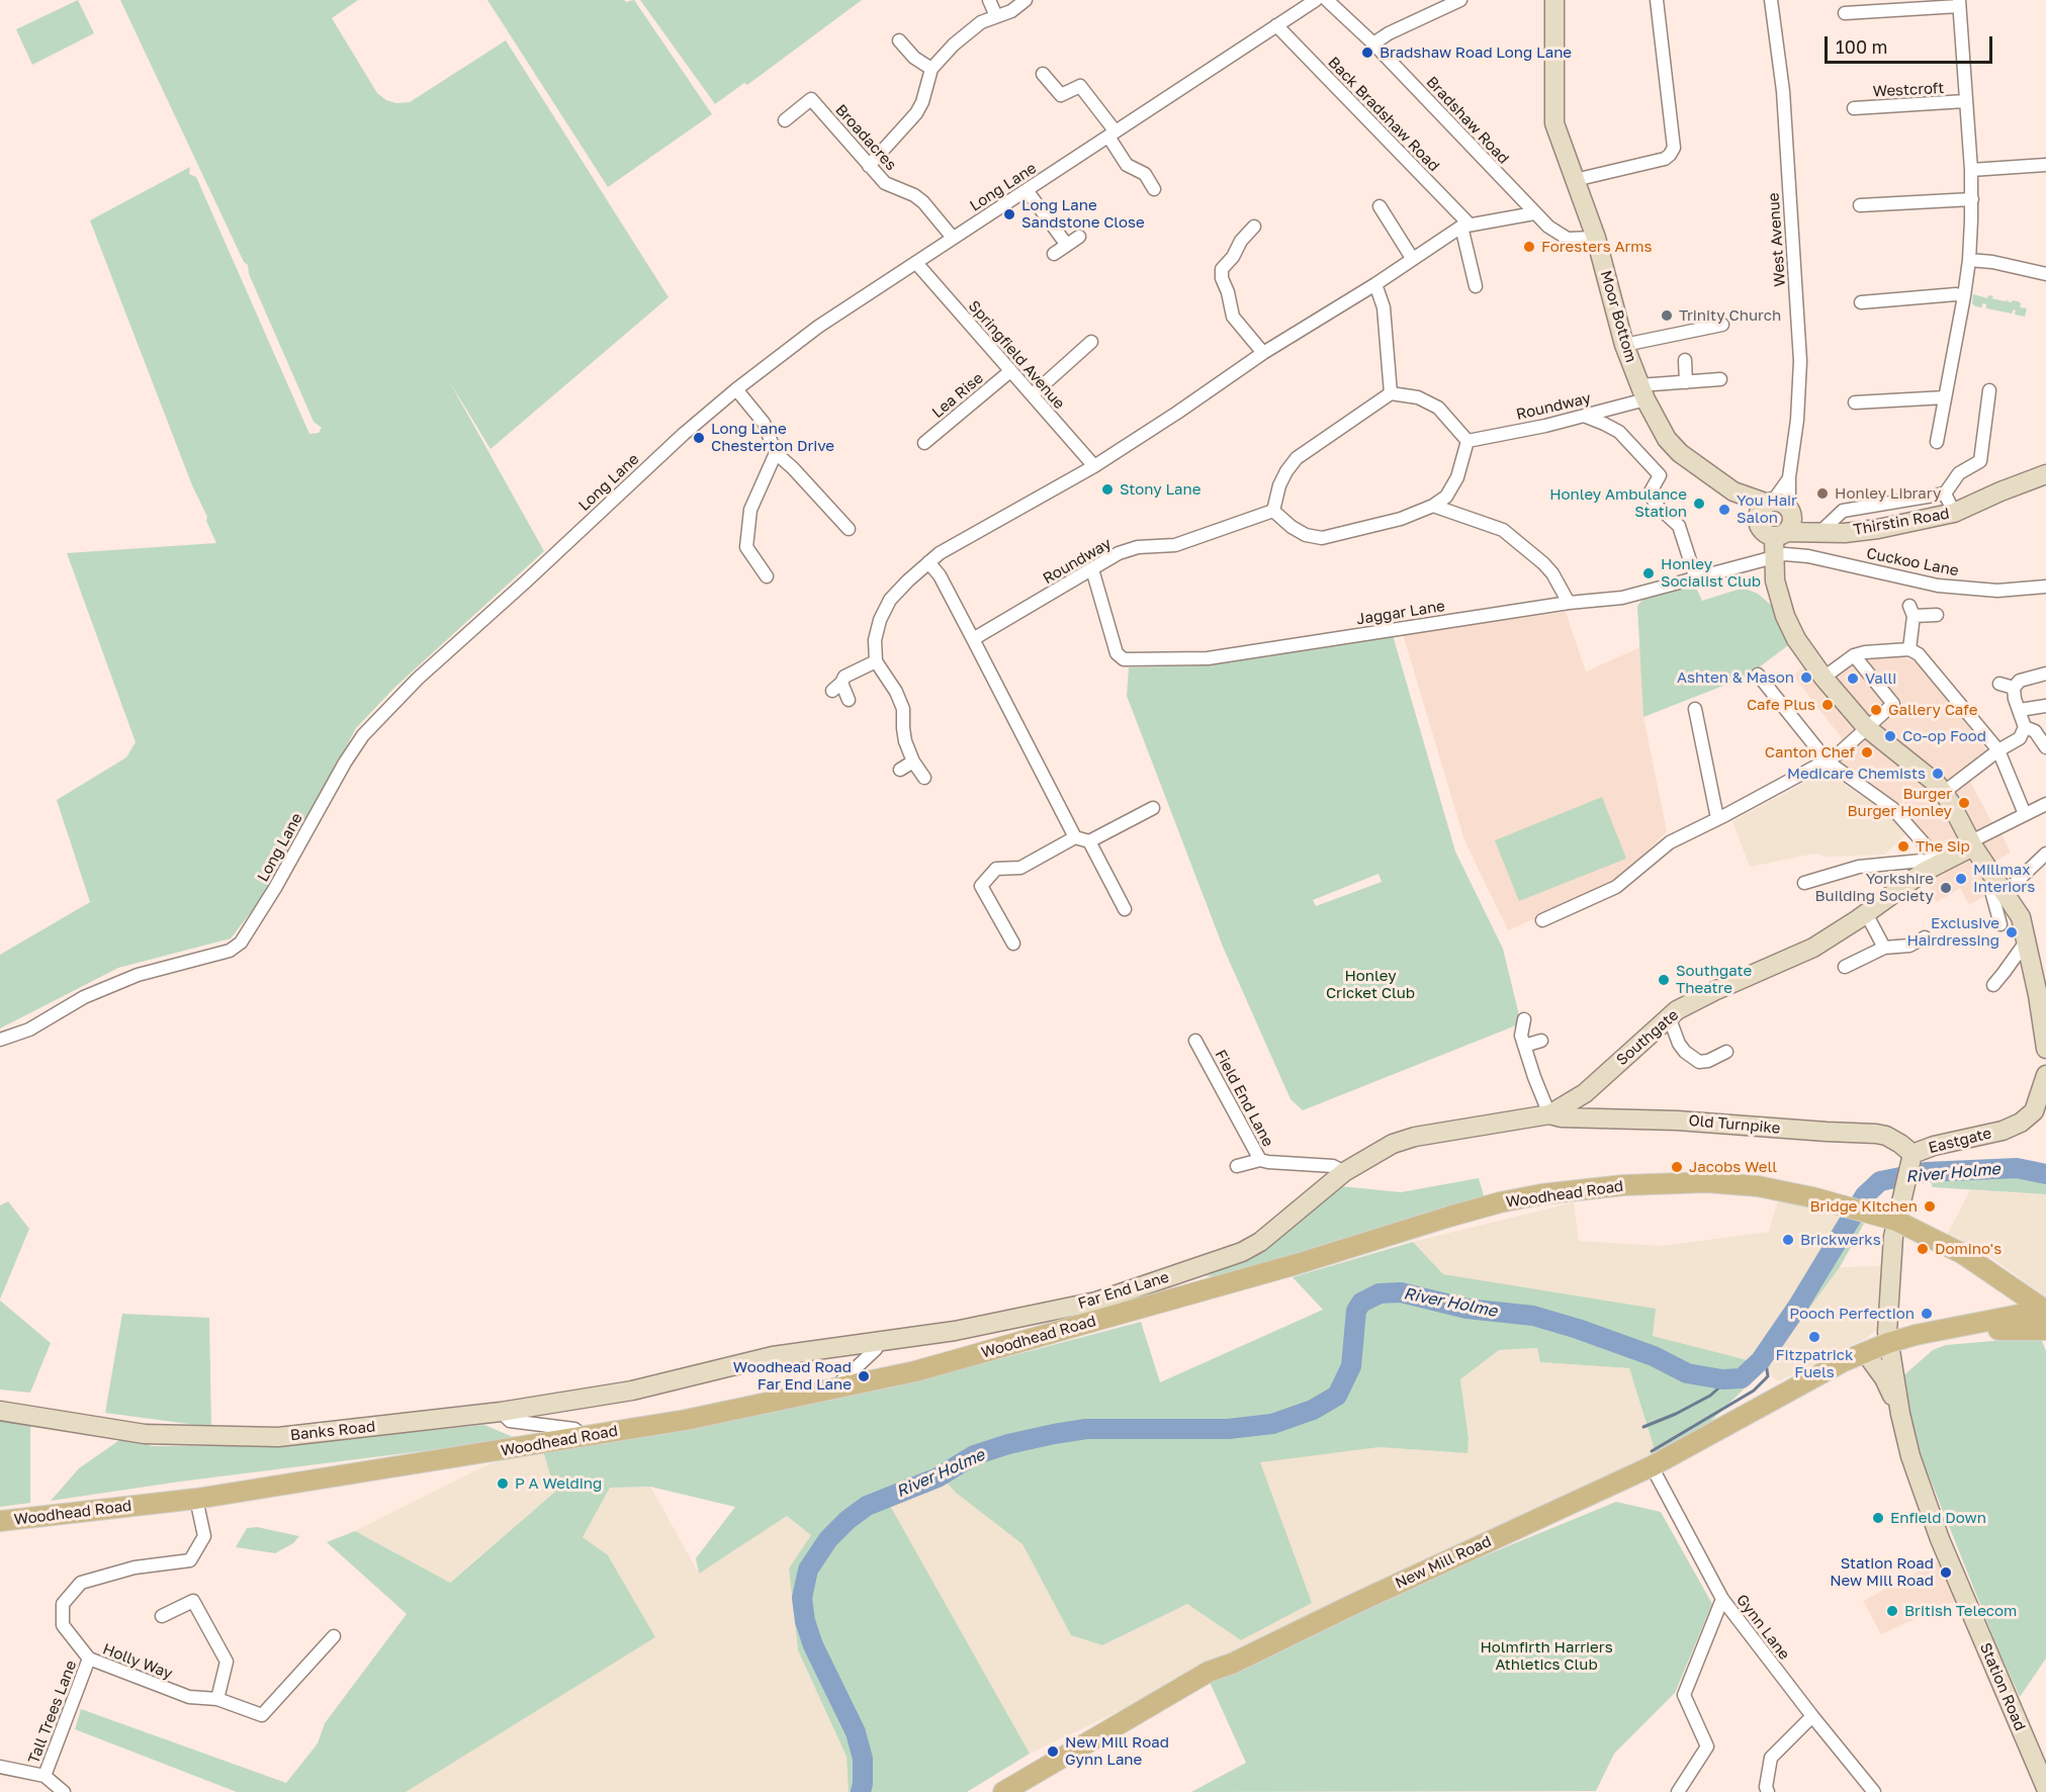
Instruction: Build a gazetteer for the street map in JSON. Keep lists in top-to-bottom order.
{
  "streets": {
    "main road": ["Woodhead Road", "New Mill Road"],
    "street": [
      "Westcroft",
      "Back Bradshaw Road",
      "Bradshaw Road",
      "Broadacres",
      "Long Lane",
      "West Avenue",
      "Moor Bottom",
      "Springfield Avenue",
      "Lea Rise",
      "Roundway",
      "Thirstin Road",
      "Cuckoo Lane",
      "Jaggar Lane",
      "Southgate",
      "Field End Lane",
      "Old Turnpike",
      "Eastgate",
      "Far End Lane",
      "Banks Road",
      "Gynn Lane",
      "Holly Way",
      "Station Road",
      "Tall Trees Lane"
    ]
  },
  "crossings": [
    ["Back Bradshaw Road", "Long Lane"],
    ["Bradshaw Road", "Moor Bottom"],
    ["Broadacres", "Long Lane"],
    ["Long Lane", "Springfield Avenue"],
    ["West Avenue", "Moor Bottom"],
    ["West Avenue", "Thirstin Road"],
    ["Moor Bottom", "Roundway"],
    ["Moor Bottom", "Thirstin Road"],
    ["Springfield Avenue", "Lea Rise"],
    ["Roundway", "Jaggar Lane"],
    ["Cuckoo Lane", "Jaggar Lane"],
    ["Southgate", "Old Turnpike"],
    ["Southgate", "Far End Lane"],
    ["Field End Lane", "Far End Lane"],
    ["Old Turnpike", "Eastgate"],
    ["Old Turnpike", "Far End Lane"],
    ["Eastgate", "Woodhead Road"],
    ["Eastgate", "Station Road"],
    ["Woodhead Road", "Holly Way"],
    ["Woodhead Road", "Station Road"],
    ["Far End Lane", "Banks Road"],
    ["New Mill Road", "Gynn Lane"],
    ["New Mill Road", "Station Road"],
    ["Holly Way", "Tall Trees Lane"]
  ],
  "water": ["River Holme"],
  "parks": ["Honley Cricket Club", "Holmfirth Harriers Athletics Club"],
  "places": [
    "Bradshaw Road Long Lane",
    "Long Lane Sandstone Close",
    "Foresters Arms",
    "Trinity Church",
    "Long Lane Chesterton Drive",
    "Stony Lane",
    "Honley Library",
    "Honley Ambulance Station",
    "You Hair Salon",
    "Honley Socialist Club",
    "Ashten & Mason",
    "Valli",
    "Cafe Plus",
    "Gallery Cafe",
    "Co-op Food",
    "Canton Chef",
    "Medicare Chemists",
    "Burger Burger Honley",
    "The Sip",
    "Millmax Interiors",
    "Yorkshire Building Society",
    "Exclusive Hairdressing",
    "Southgate Theatre",
    "Jacobs Well",
    "Bridge Kitchen",
    "Brickwerks",
    "Domino's",
    "Pooch Perfection",
    "Fitzpatrick Fuels",
    "Woodhead Road Far End Lane",
    "P A Welding",
    "Enfield Down",
    "Station Road New Mill Road",
    "British Telecom",
    "New Mill Road Gynn Lane"
  ],
  "scale_bar": "100 m"
}
